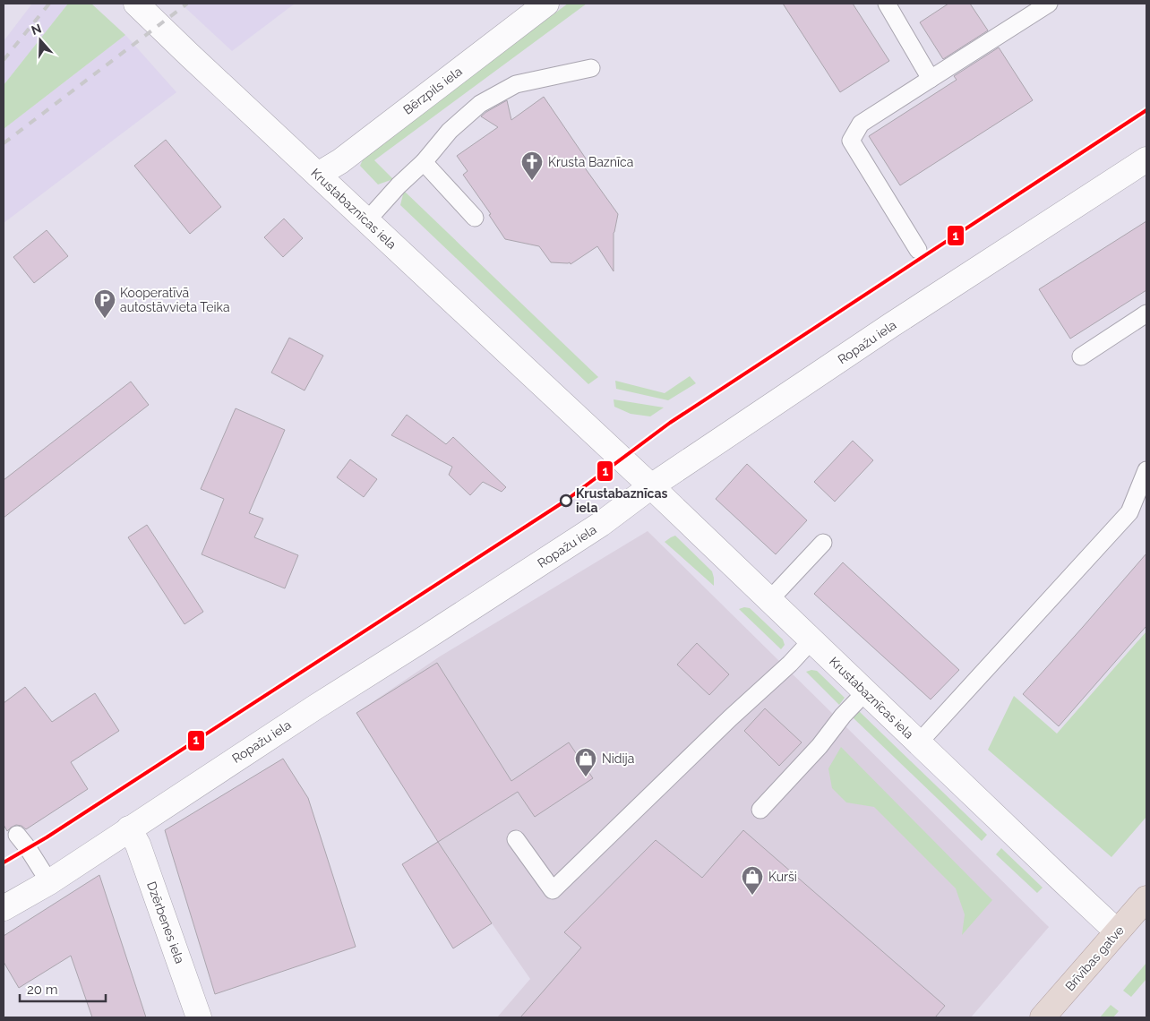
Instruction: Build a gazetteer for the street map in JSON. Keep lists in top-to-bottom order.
{
  "streets": {
    "highway": ["Brīvības gatve"],
    "street": [
      "Bērzpils iela",
      "Krustabaznīcas iela",
      "Ropažu iela",
      "Dzērbenes iela"
    ]
  },
  "crossings": [
    ["Bērzpils iela", "Krustabaznīcas iela"],
    ["Krustabaznīcas iela", "Ropažu iela"],
    ["Krustabaznīcas iela", "Brīvības gatve"],
    ["Ropažu iela", "Dzērbenes iela"]
  ],
  "places": {
    "church": ["Krusta Baznīca"],
    "parking": ["Kooperatīvā autostāvvieta Teika"],
    "other": ["Krustabaznīcas iela"],
    "shop": ["Nidija", "Kurši"]
  },
  "lines": ["transit line 1"],
  "scale_bar": "20 m",
  "north": "top"
}
